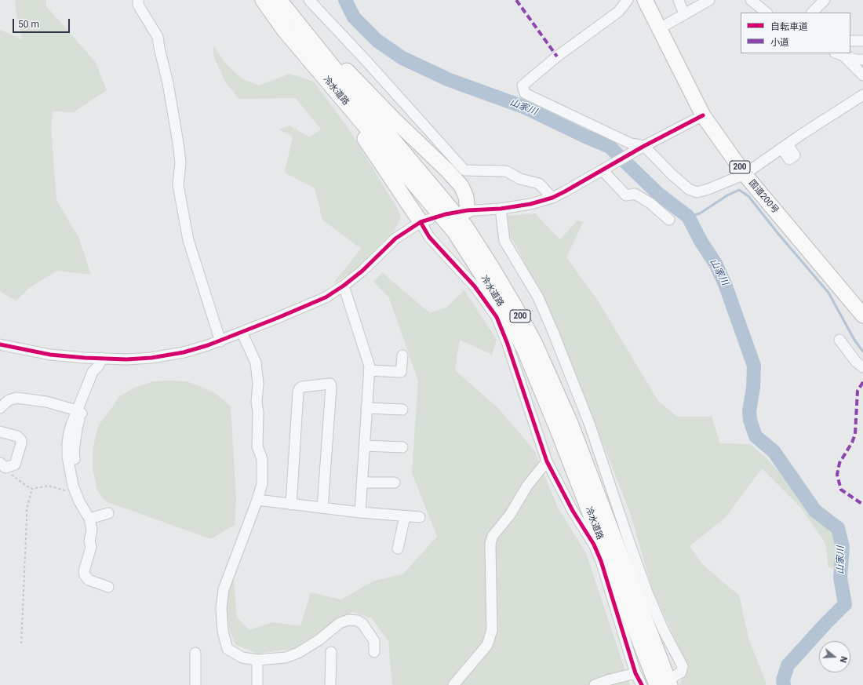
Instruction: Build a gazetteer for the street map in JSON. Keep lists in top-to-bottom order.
{
  "streets": {
    "highway": ["冷水道路", "200", "国道200号"]
  },
  "water": ["山家川"],
  "legend": ["自転車道", "小道"],
  "scale_bar": "50 m",
  "north": "right"
}
